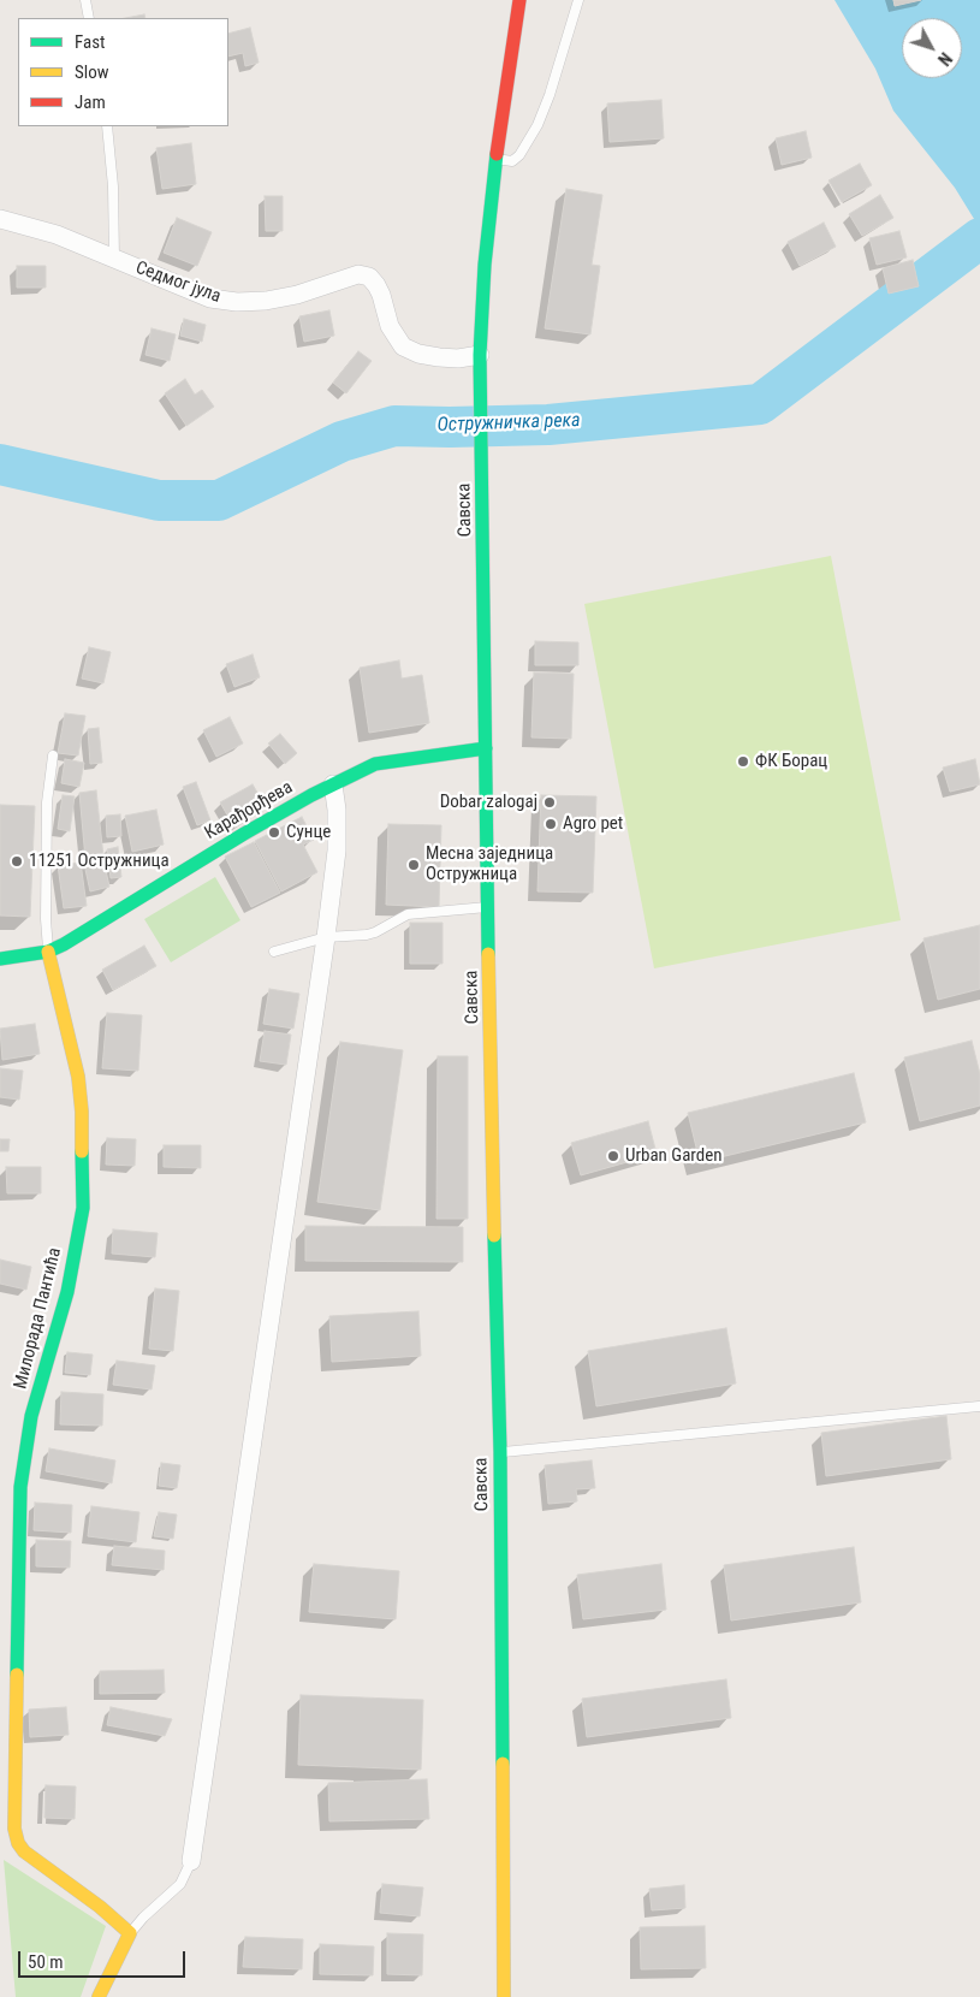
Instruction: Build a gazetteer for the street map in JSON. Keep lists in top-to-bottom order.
{
  "streets": {
    "street": [
      "Седмог јула",
      "Савска",
      "Карађорђева",
      "Милорада Пантића"
    ]
  },
  "crossings": [
    ["Седмог јула", "Савска"],
    ["Савска", "Карађорђева"],
    ["Карађорђева", "Милорада Пантића"]
  ],
  "water": ["Остружничка река"],
  "places": [
    "ФК Борац",
    "Dobar zalogaj",
    "Agro pet",
    "Сунце",
    "11251 Остружница",
    "Месна заједница Остружница",
    "Urban Garden"
  ],
  "legend": ["Fast", "Slow", "Jam"],
  "scale_bar": "50 m",
  "north": "bottom right"
}
